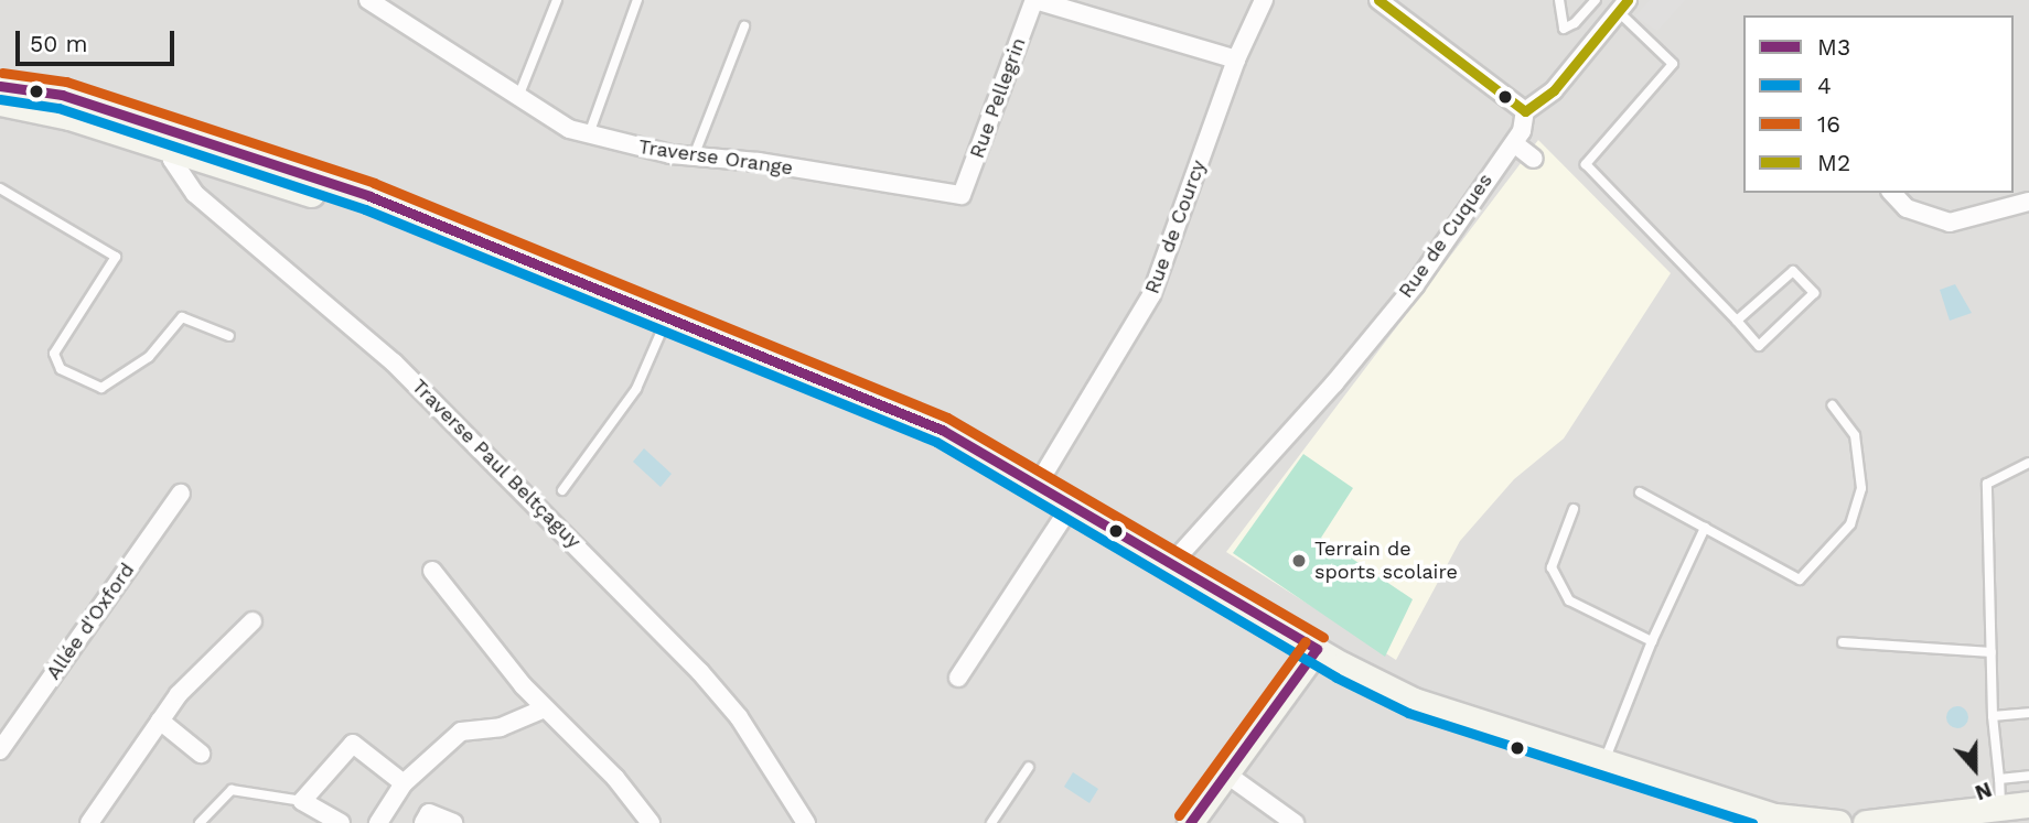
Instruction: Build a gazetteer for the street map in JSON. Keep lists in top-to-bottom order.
{
  "streets": {
    "street": [
      "Rue Pellegrin",
      "Traverse Orange",
      "Rue de Courcy",
      "Rue de Cuques",
      "Traverse Paul Beltçaguy",
      "Allée d'Oxford"
    ]
  },
  "crossings": [
    ["Rue Pellegrin", "Traverse Orange"],
    ["Rue Pellegrin", "Rue de Courcy"]
  ],
  "places": ["Terrain de sports scolaire"],
  "lines": [
    "transit line M2",
    "transit line 16",
    "transit line M3",
    "transit line 4"
  ],
  "legend": [
    "M3",
    "4",
    "16",
    "M2"
  ],
  "scale_bar": "50 m",
  "north": "bottom"
}
